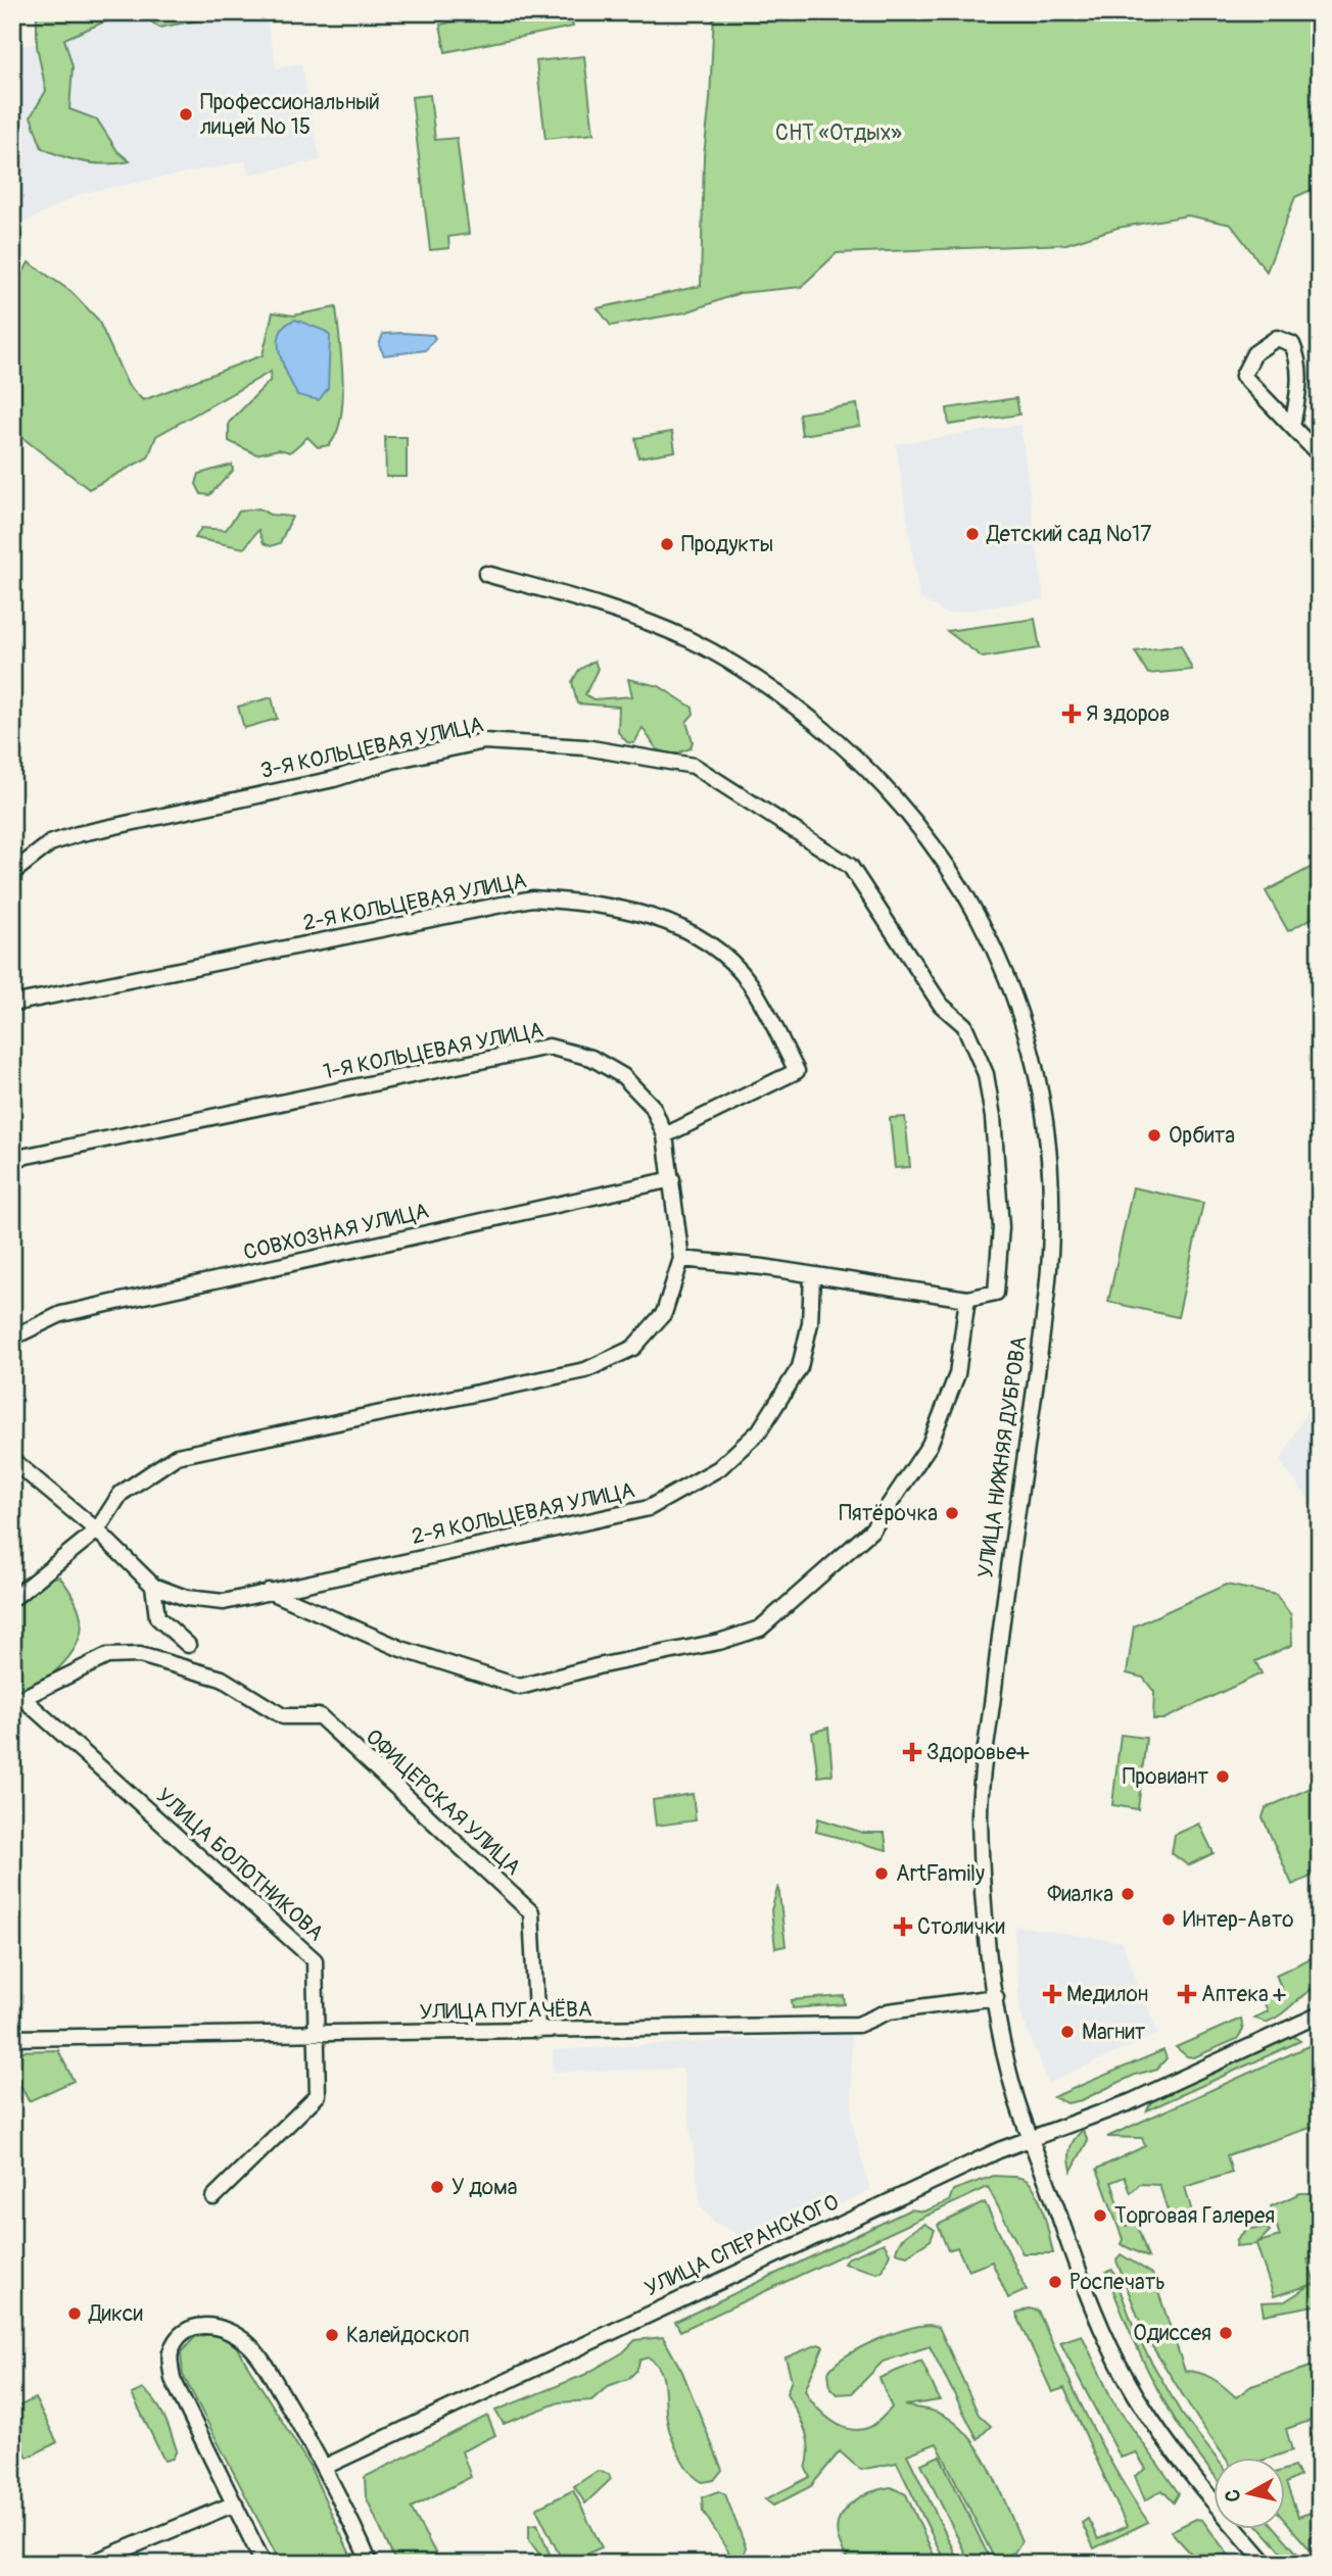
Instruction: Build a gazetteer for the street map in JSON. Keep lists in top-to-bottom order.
{
  "streets": {
    "street": [
      "3-Я КОЛЬЦЕВАЯ УЛИЦА",
      "2-Я КОЛЬЦЕВАЯ УЛИЦА",
      "1-Я КОЛЬЦЕВАЯ УЛИЦА",
      "СОВХОЗНАЯ УЛИЦА",
      "УЛИЦА НИЖНЯЯ ДУБРОВА",
      "ОФИЦЕРСКАЯ УЛИЦА",
      "УЛИЦА БОЛОТНИКОВА",
      "УЛИЦА ПУГАЧЁВА",
      "УЛИЦА СПЕРАНСКОГО"
    ]
  },
  "crossings": [
    ["2-Я КОЛЬЦЕВАЯ УЛИЦА", "1-Я КОЛЬЦЕВАЯ УЛИЦА"],
    ["1-Я КОЛЬЦЕВАЯ УЛИЦА", "СОВХОЗНАЯ УЛИЦА"],
    ["УЛИЦА НИЖНЯЯ ДУБРОВА", "УЛИЦА ПУГАЧЁВА"],
    ["УЛИЦА НИЖНЯЯ ДУБРОВА", "УЛИЦА СПЕРАНСКОГО"],
    ["ОФИЦЕРСКАЯ УЛИЦА", "УЛИЦА БОЛОТНИКОВА"],
    ["ОФИЦЕРСКАЯ УЛИЦА", "УЛИЦА ПУГАЧЁВА"],
    ["УЛИЦА БОЛОТНИКОВА", "УЛИЦА ПУГАЧЁВА"]
  ],
  "parks": ["СНТ «Отдых»"],
  "places": {
    "other": [
      "Профессиональный лицей № 15",
      "Детский сад №17",
      "Продукты",
      "Орбита",
      "Пятёрочка",
      "Провиант",
      "ArtFamily",
      "Фиалка",
      "Интер-Авто",
      "Магнит",
      "У дома",
      "Торговая Галерея",
      "Роспечать",
      "Дикси",
      "Одиссея",
      "Калейдоскоп"
    ],
    "health": [
      "Я здоров",
      "Здоровье+",
      "Столички",
      "Медилон",
      "Аптека +"
    ]
  },
  "north": "left"
}
